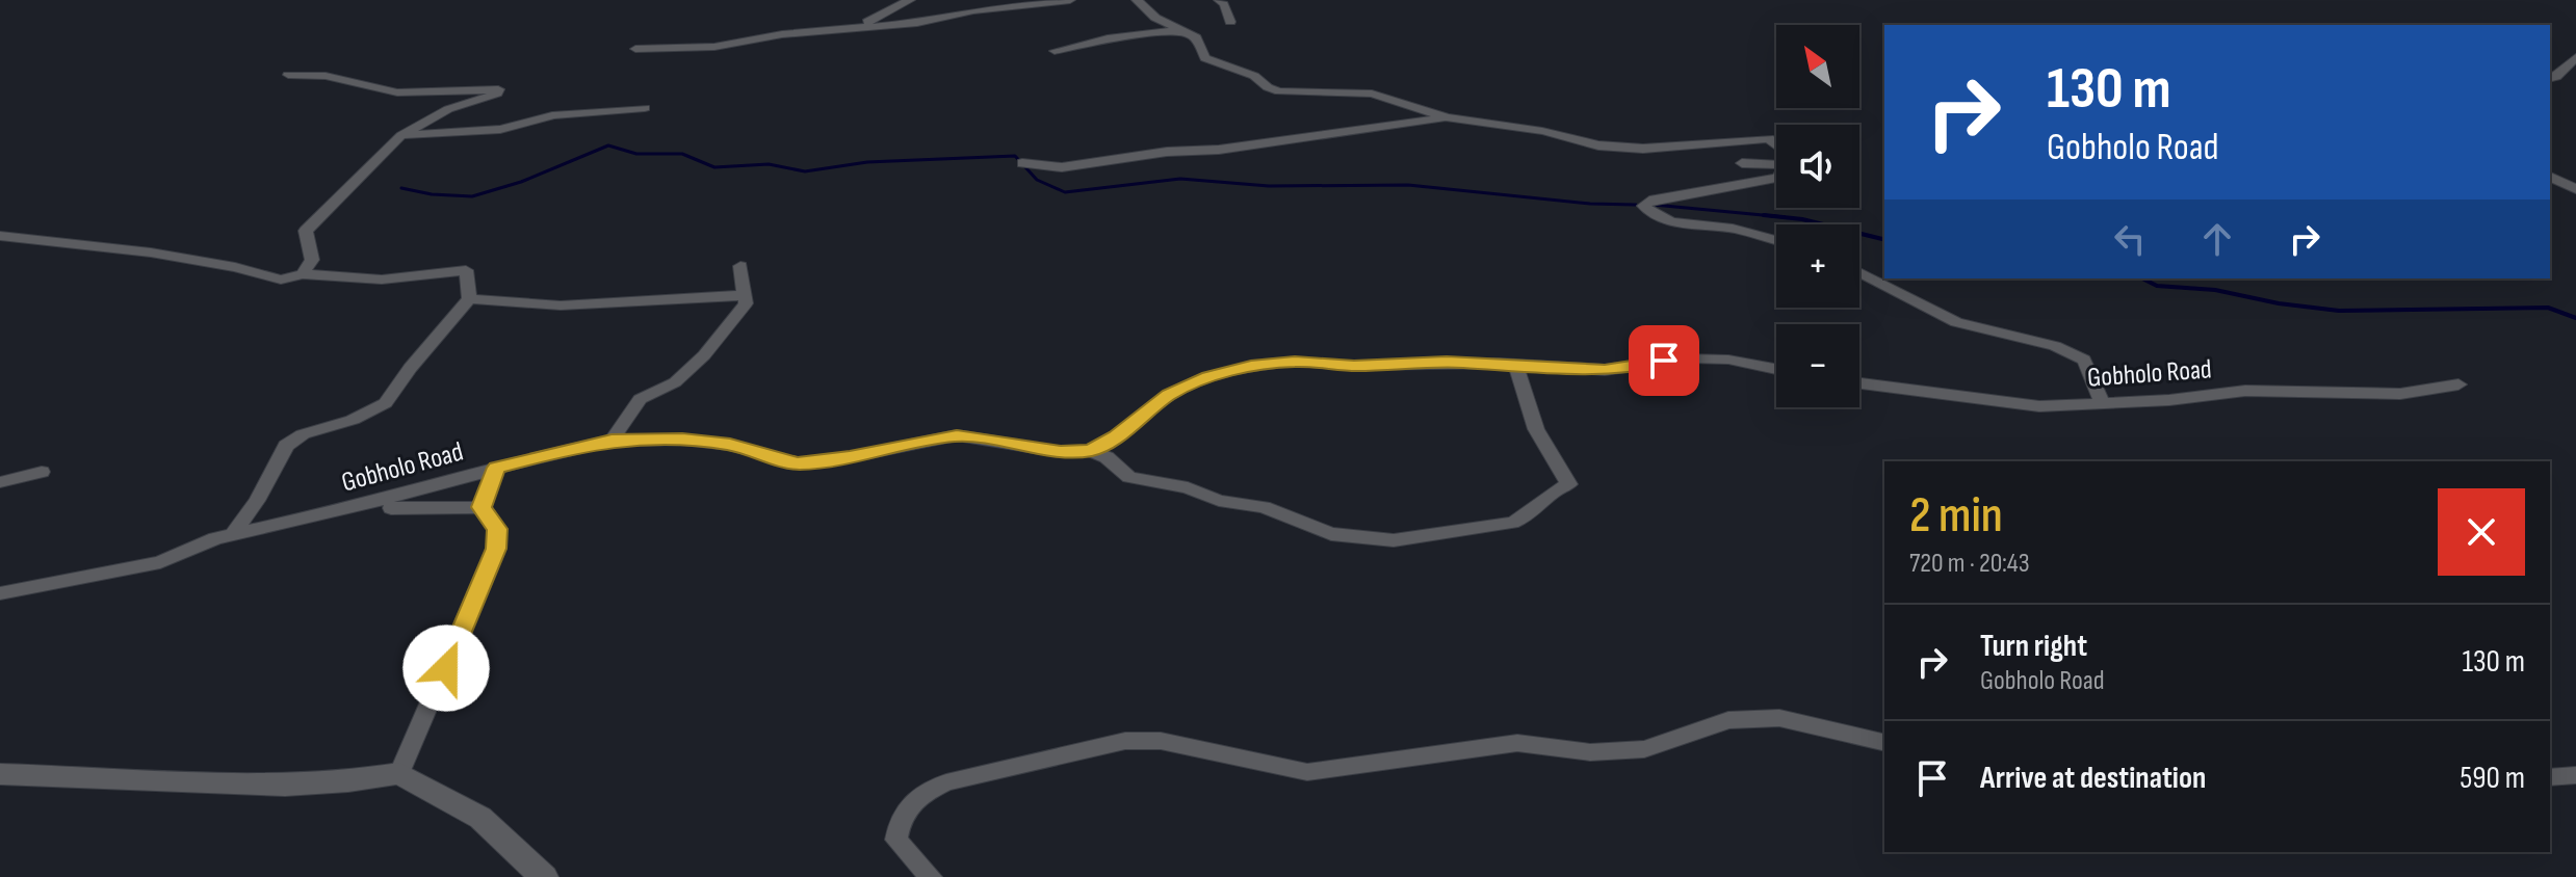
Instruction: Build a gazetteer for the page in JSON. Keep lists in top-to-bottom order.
{
  "streets": {
    "street": ["Gobholo Road"]
  },
  "north": "top left",
  "page": {
    "map_buttons": ["+", "−"],
    "turn": ["130 m", "Gobholo Road"],
    "heading": ["2 min", "720 m · 20:43"],
    "list": [
      {
        "name": "Turn right",
        "note": "Gobholo Road",
        "value": "130 m"
      },
      {
        "name": "Arrive at destination",
        "value": "590 m"
      }
    ]
  }
}
